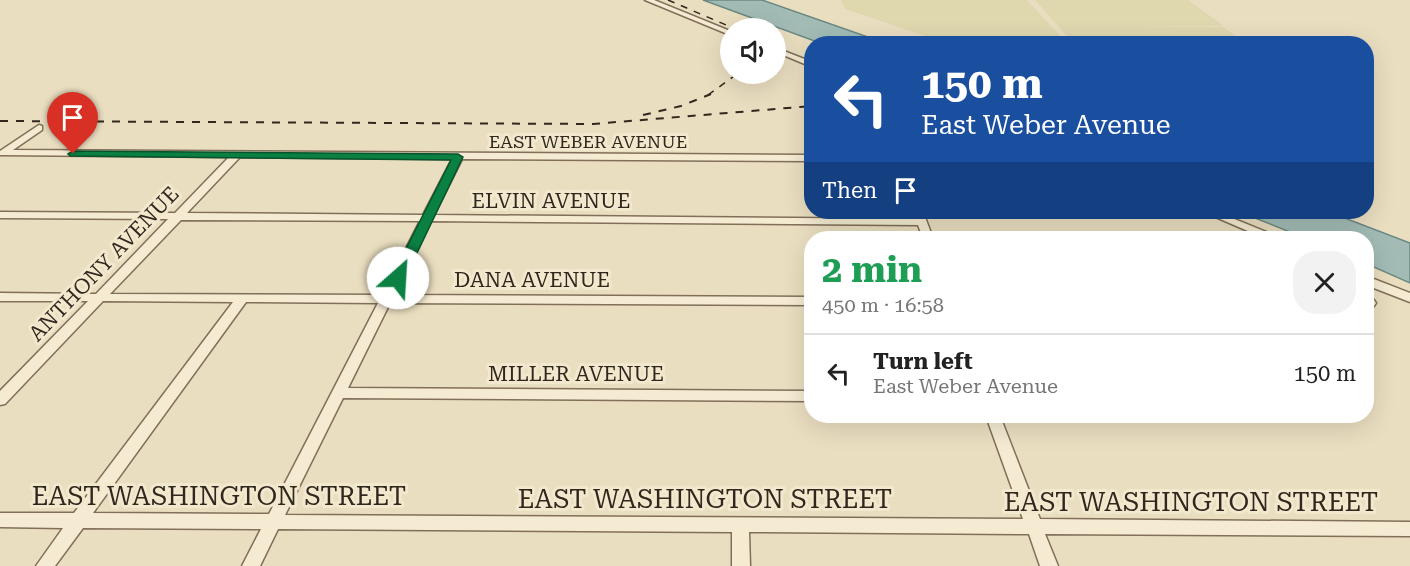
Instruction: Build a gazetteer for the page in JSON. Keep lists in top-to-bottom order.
{
  "streets": {
    "street": [
      "EAST WEBER AVENUE",
      "ELVIN AVENUE",
      "ANTHONY AVENUE",
      "DANA AVENUE",
      "MILLER AVENUE",
      "EAST WASHINGTON STREET"
    ]
  },
  "crossings": [
    ["EAST WEBER AVENUE", "ANTHONY AVENUE"],
    ["ELVIN AVENUE", "ANTHONY AVENUE"],
    ["ANTHONY AVENUE", "DANA AVENUE"]
  ],
  "page": {
    "turn": ["150 m", "East Weber Avenue"],
    "then": "Then",
    "heading": ["2 min", "450 m · 16:58"],
    "list": [
      {
        "name": "Turn left",
        "note": "East Weber Avenue",
        "value": "150 m"
      }
    ]
  }
}
